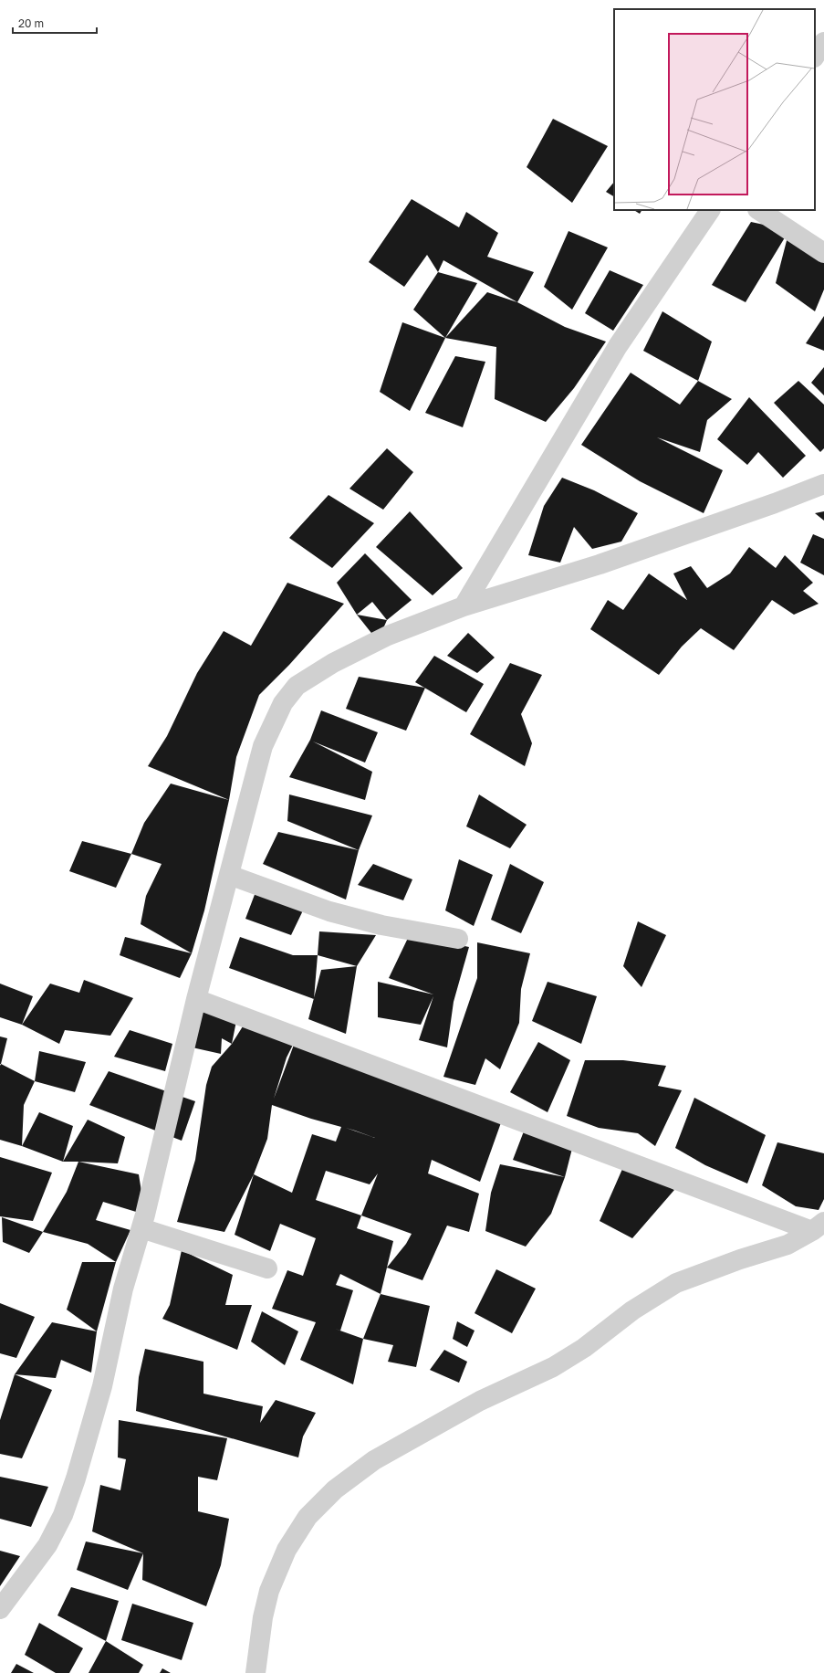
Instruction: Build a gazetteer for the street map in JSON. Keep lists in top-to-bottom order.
{
  "scale_bar": "20 m"
}
